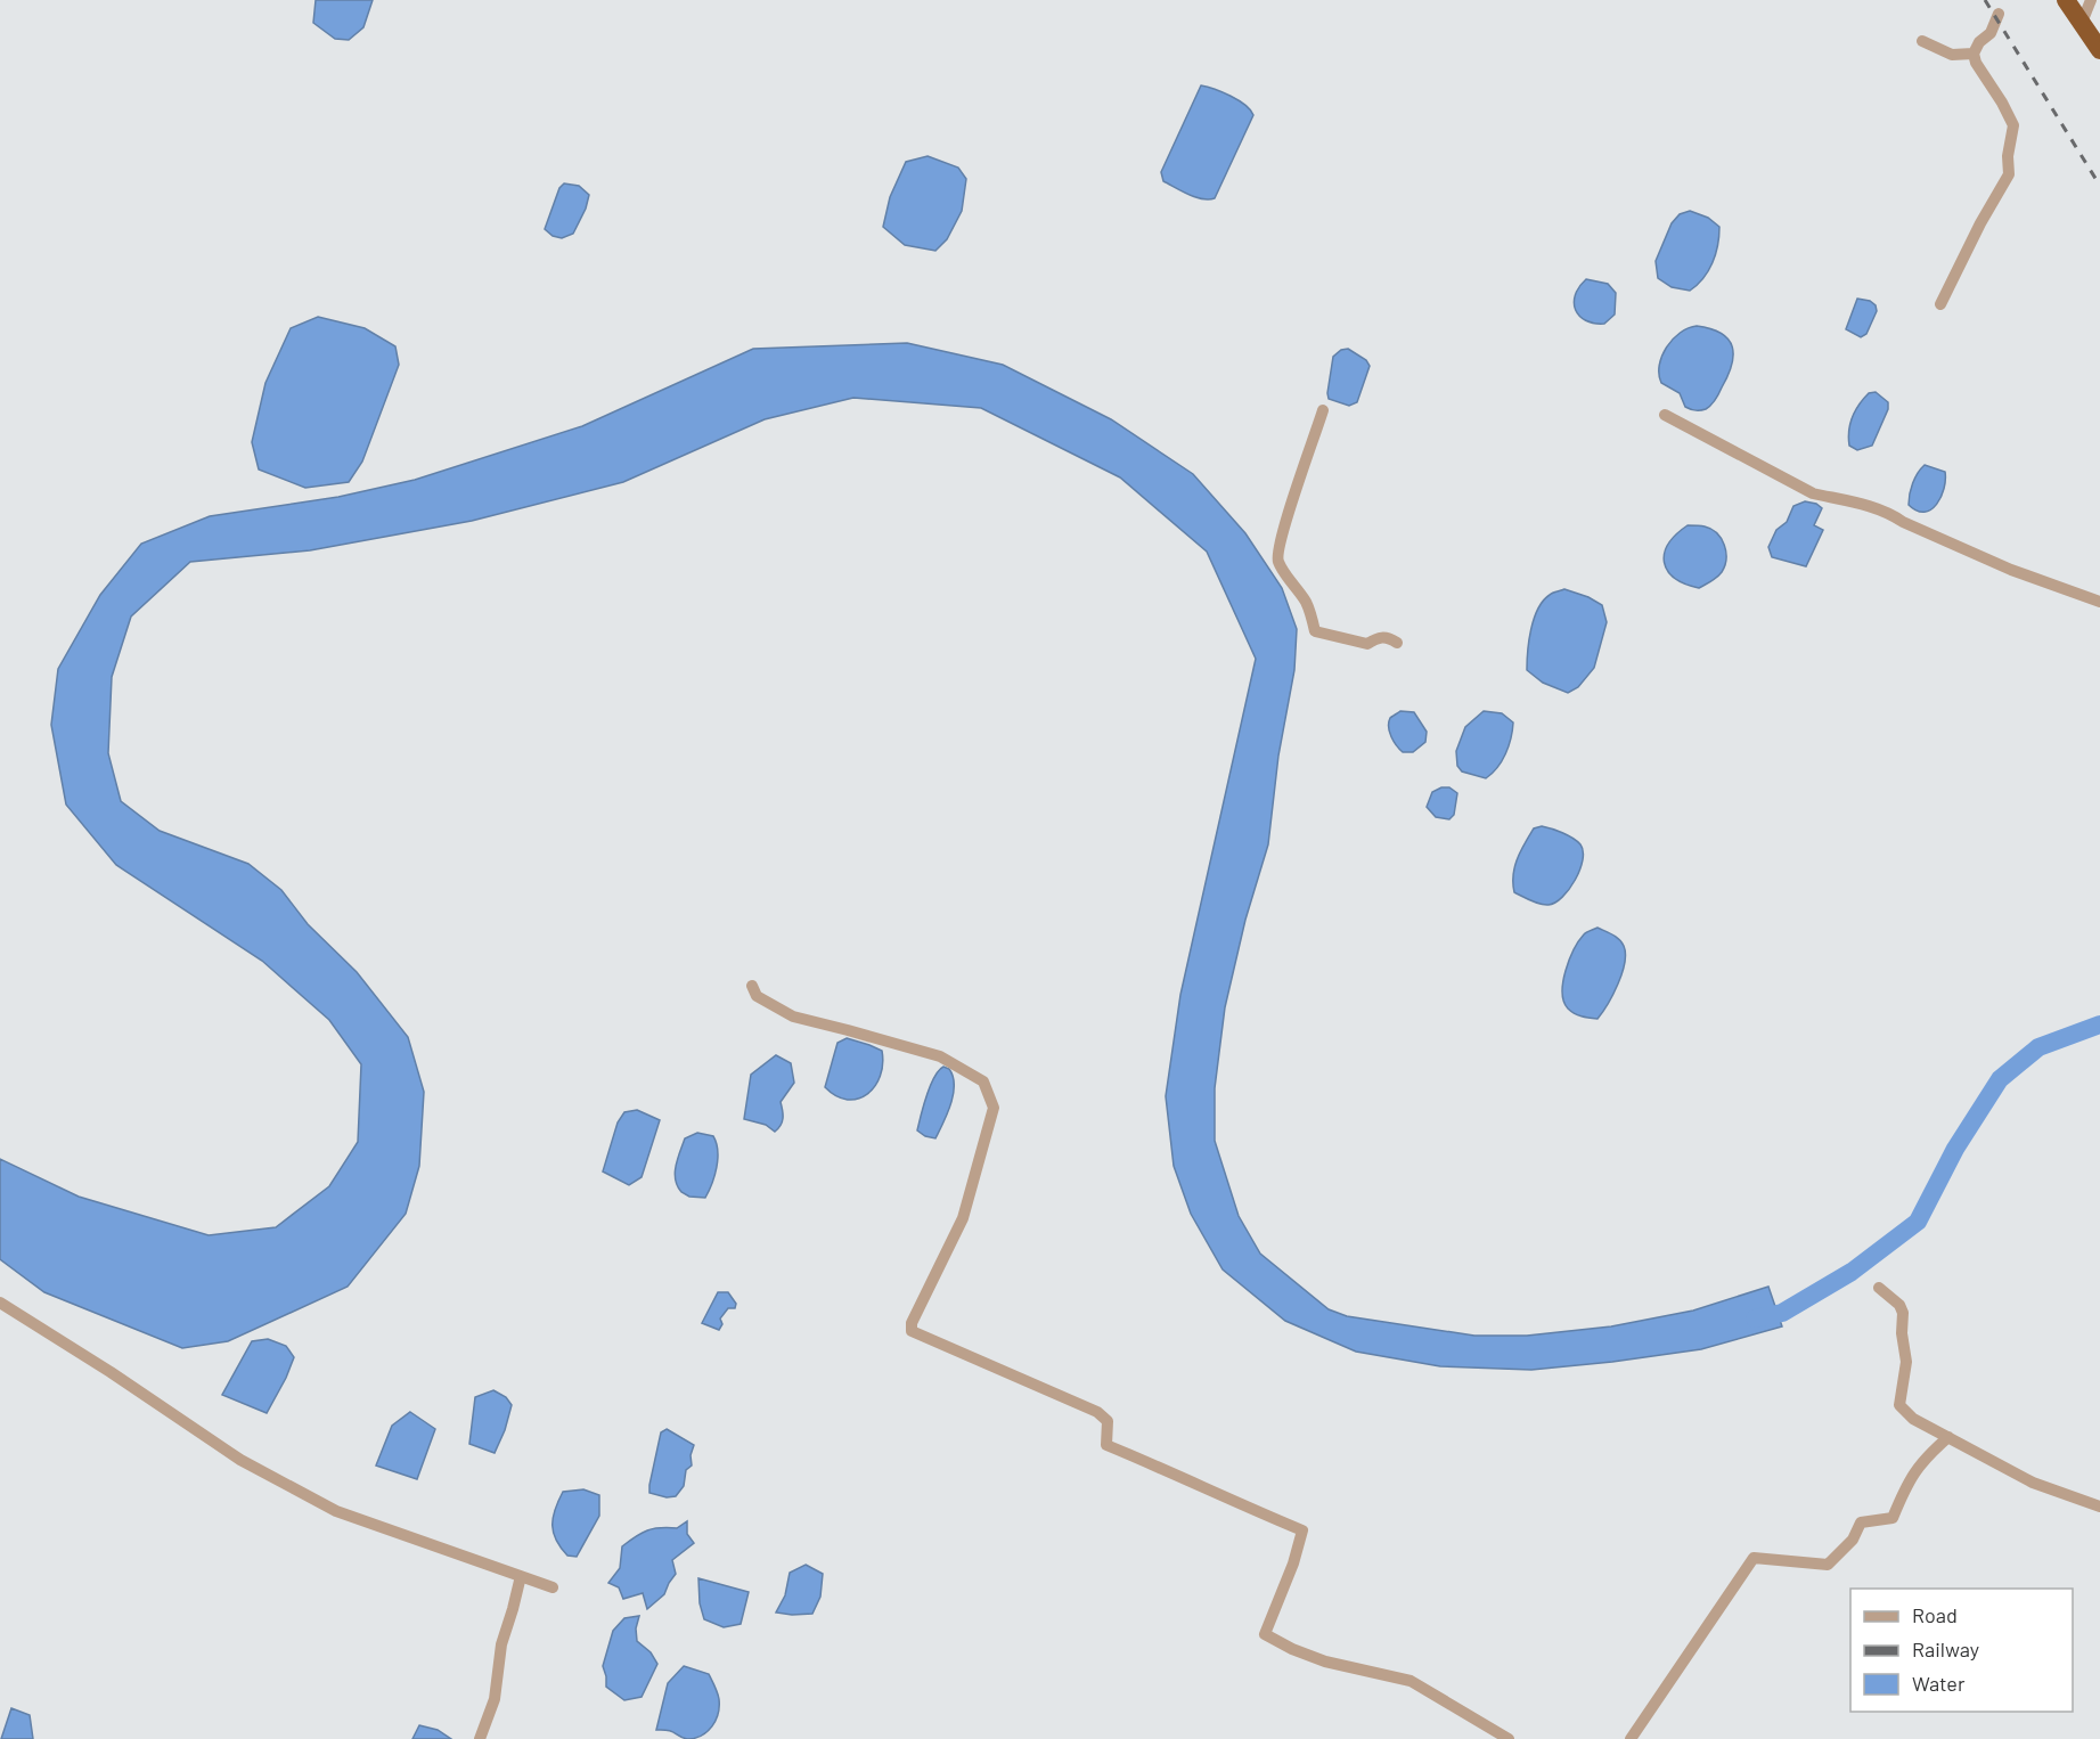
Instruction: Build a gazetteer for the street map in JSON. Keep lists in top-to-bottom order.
{
  "legend": ["Road", "Railway", "Water"]
}
